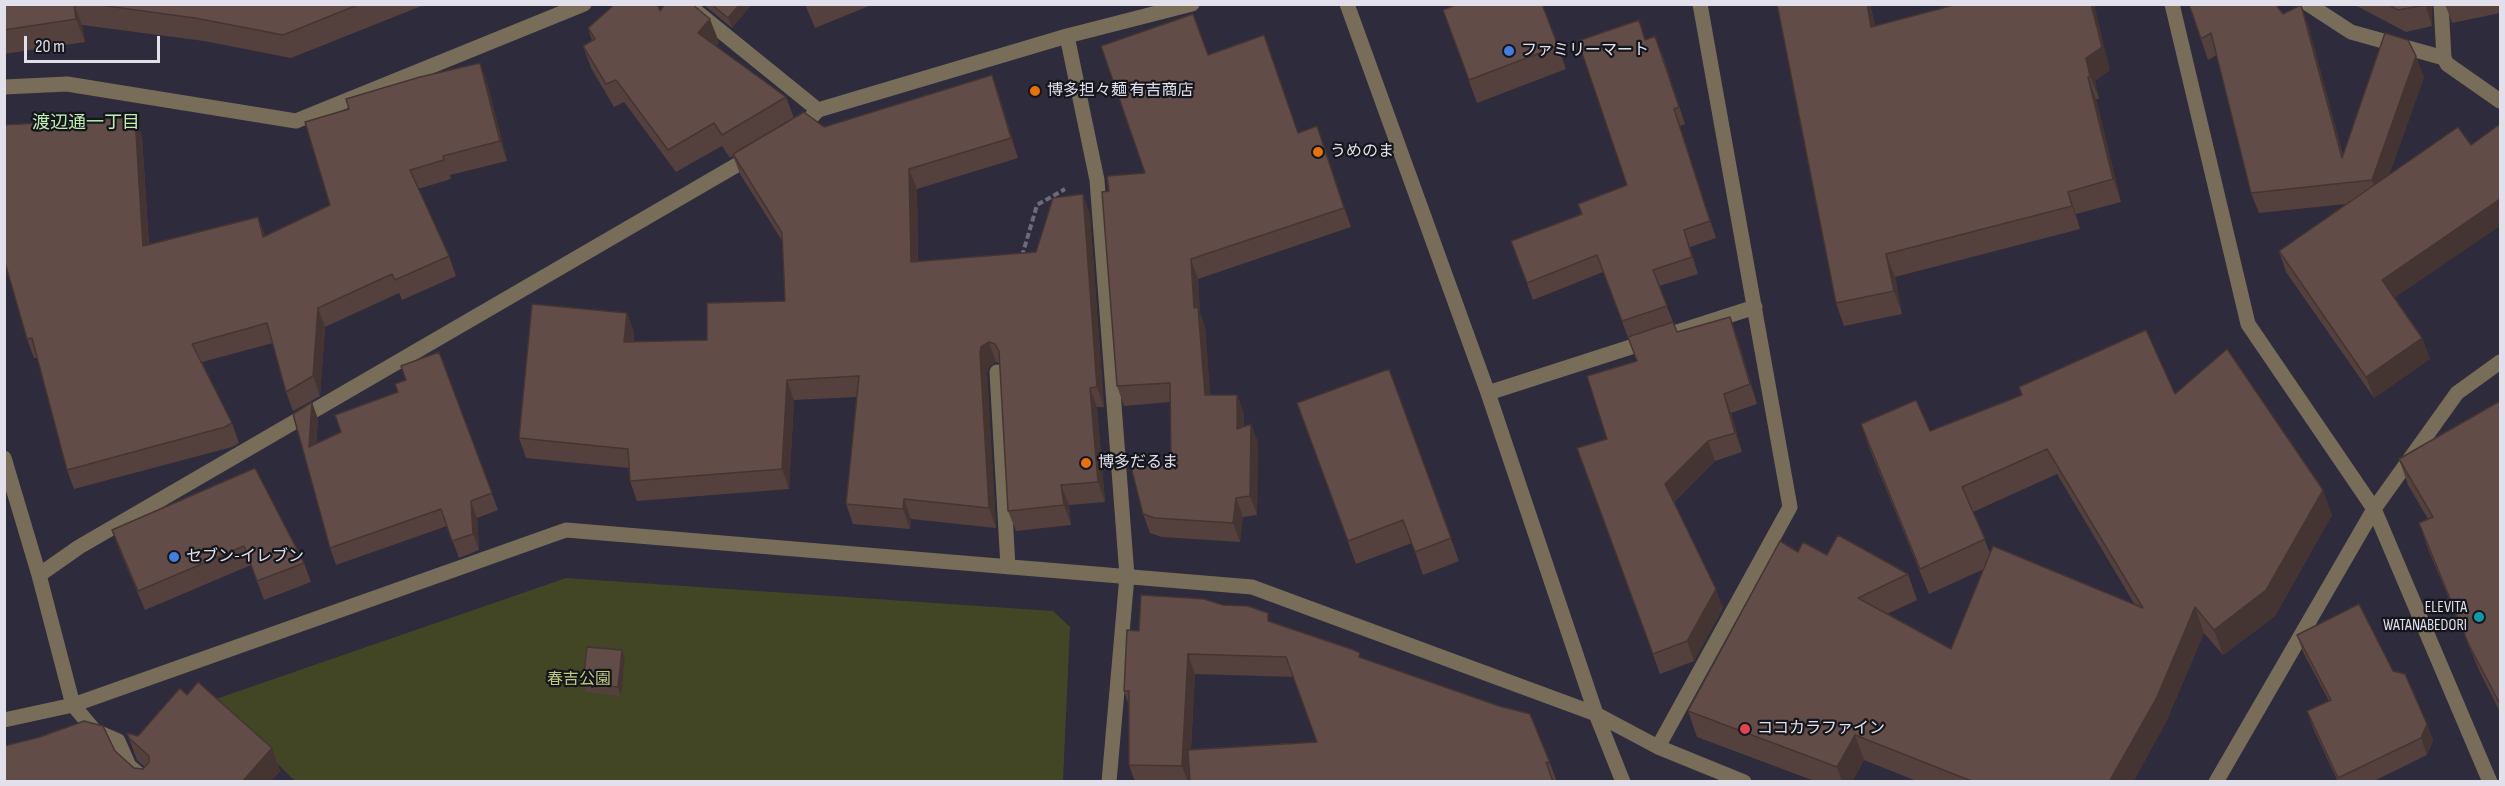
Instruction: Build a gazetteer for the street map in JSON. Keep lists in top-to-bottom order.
{
  "districts": ["渡辺通一丁目"],
  "parks": ["春吉公園"],
  "places": [
    "ファミリーマート",
    "博多担々麺 有吉商店",
    "うめのま",
    "博多だるま",
    "セブン-イレブン",
    "ELEVITA WATANABEDORI",
    "ココカラファイン"
  ],
  "scale_bar": "20 m"
}
